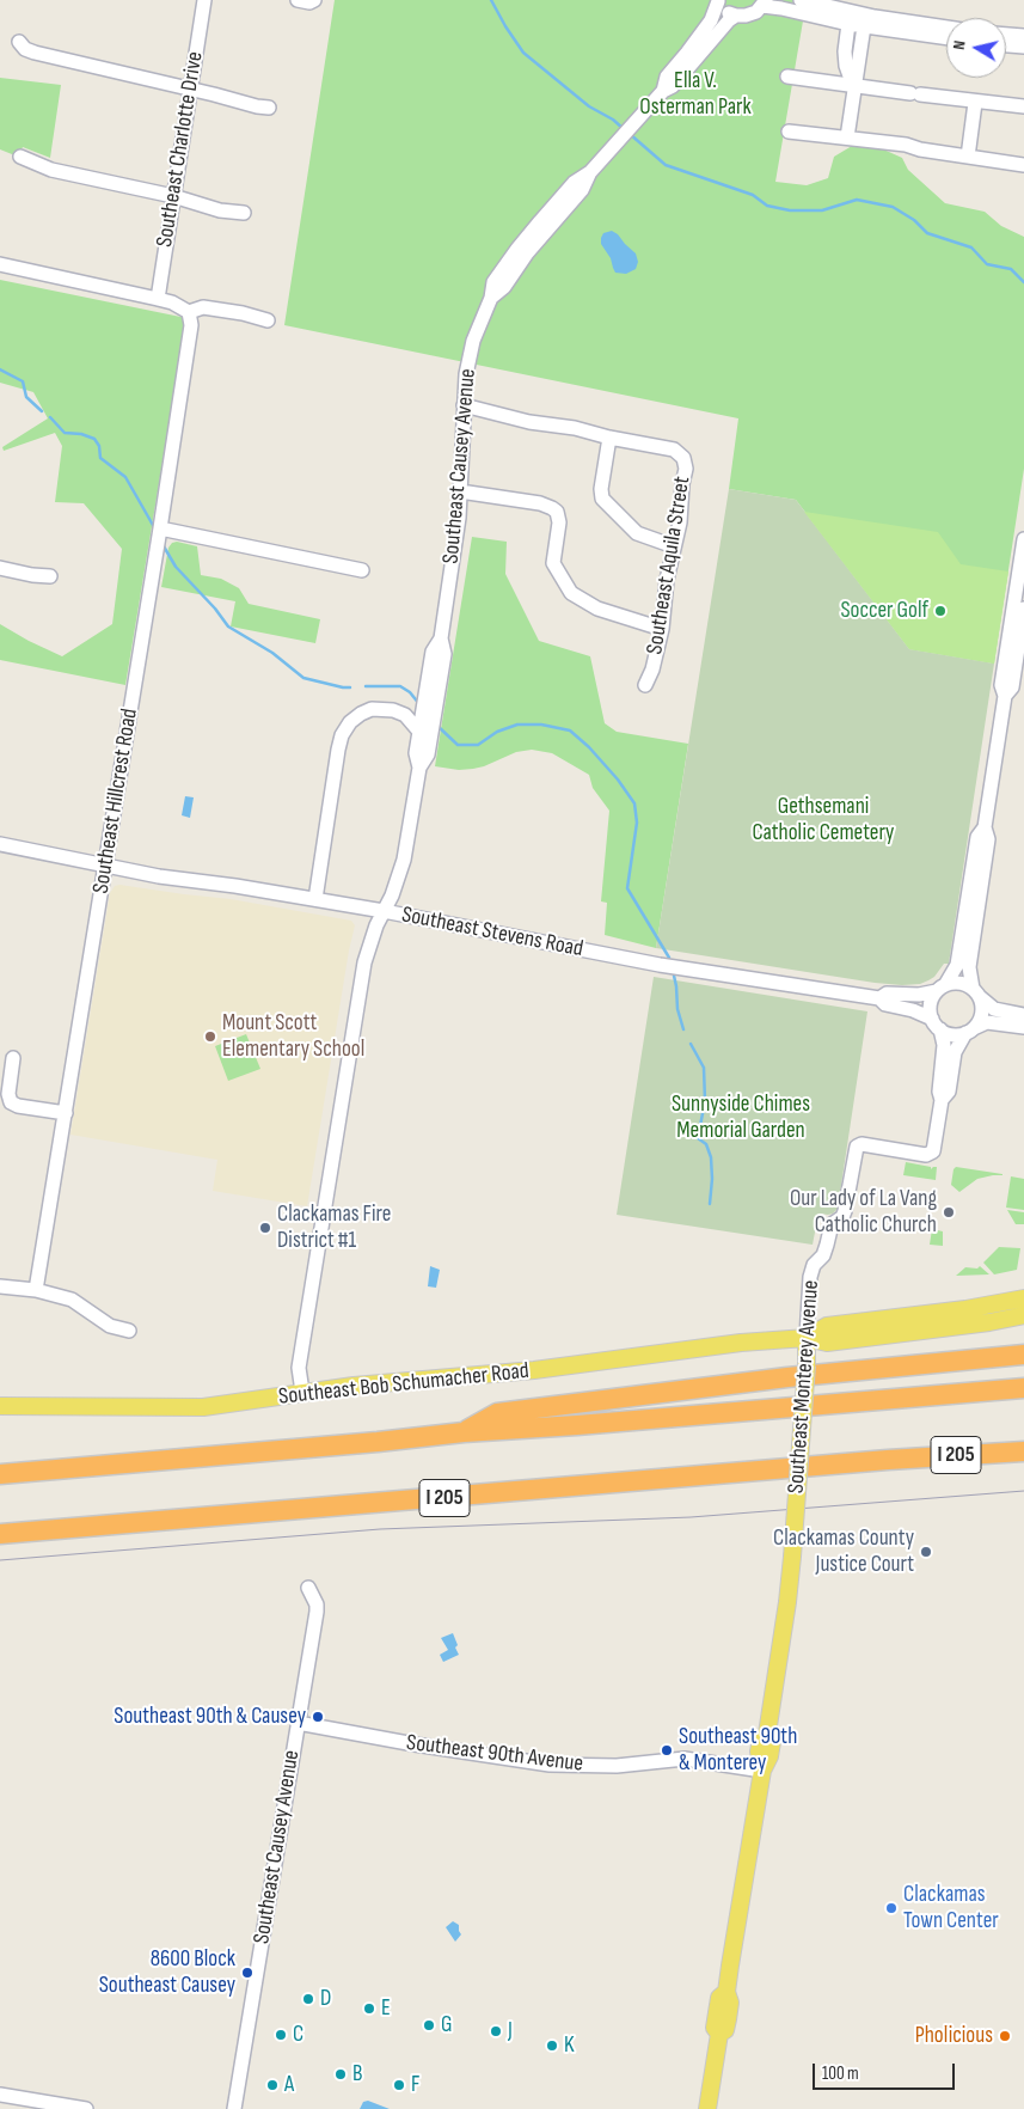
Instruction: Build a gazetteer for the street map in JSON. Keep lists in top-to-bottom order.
{
  "streets": {
    "highway": ["I 205"],
    "main road": ["Southeast Bob Schumacher Road", "Southeast Monterey Avenue"],
    "street": [
      "Southeast Charlotte Drive",
      "Southeast Causey Avenue",
      "Southeast Aquila Street",
      "Southeast Hillcrest Road",
      "Southeast Stevens Road",
      "Southeast 90th Avenue"
    ]
  },
  "crossings": [
    ["Southeast Causey Avenue", "Southeast Aquila Street"],
    ["Southeast Causey Avenue", "Southeast Stevens Road"],
    ["Southeast Causey Avenue", "Southeast Bob Schumacher Road"],
    ["Southeast Causey Avenue", "Southeast 90th Avenue"],
    ["Southeast Hillcrest Road", "Southeast Stevens Road"],
    ["Southeast Stevens Road", "Southeast Monterey Avenue"],
    ["Southeast Bob Schumacher Road", "Southeast Monterey Avenue"],
    ["Southeast Monterey Avenue", "Southeast 90th Avenue"]
  ],
  "parks": ["Ella V. Osterman Park", "Gethsemani Catholic Cemetery", "Sunnyside Chimes Memorial Garden"],
  "places": [
    "Soccer Golf",
    "Mount Scott Elementary School",
    "Our Lady of La Vang Catholic Church",
    "Clackamas Fire District #1",
    "Clackamas County Justice Court",
    "Southeast 90th & Causey",
    "Southeast 90th & Monterey",
    "Clackamas Town Center",
    "8600 Block Southeast Causey",
    "D",
    "E",
    "G",
    "J",
    "C",
    "Pholicious",
    "K",
    "B",
    "A",
    "F"
  ],
  "scale_bar": "100 m",
  "north": "left"
}
